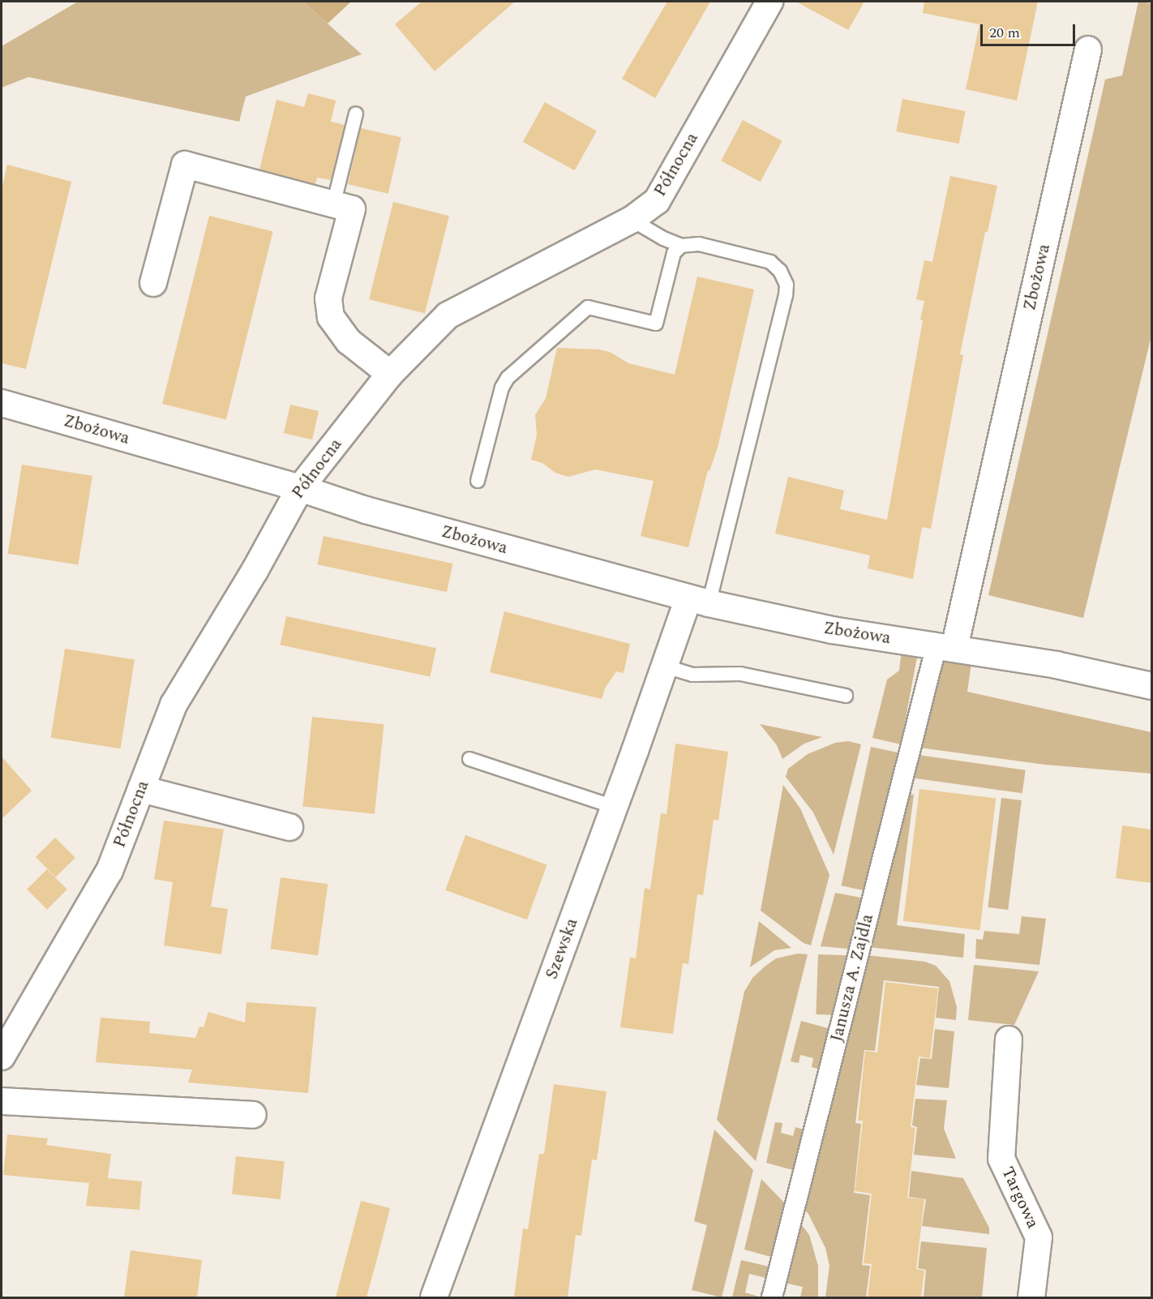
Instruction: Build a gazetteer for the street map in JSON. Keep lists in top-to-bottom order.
{
  "streets": {
    "street": [
      "Północna",
      "Zbożowa",
      "Szewska",
      "Janusza A. Zajdla",
      "Targowa"
    ]
  },
  "crossings": [
    ["Północna", "Zbożowa"],
    ["Zbożowa", "Szewska"],
    ["Zbożowa", "Janusza A. Zajdla"]
  ],
  "scale_bar": "20 m"
}
